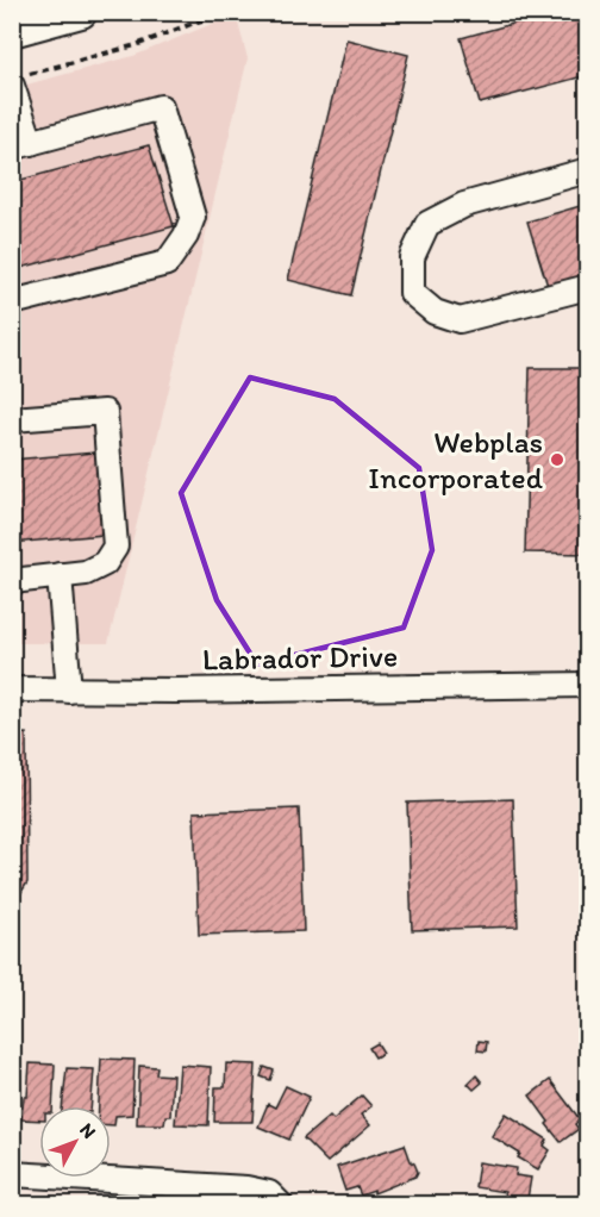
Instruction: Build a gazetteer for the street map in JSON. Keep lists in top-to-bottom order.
{
  "streets": {
    "street": ["Labrador Drive"]
  },
  "places": ["Webplas Incorporated"],
  "north": "top right"
}
